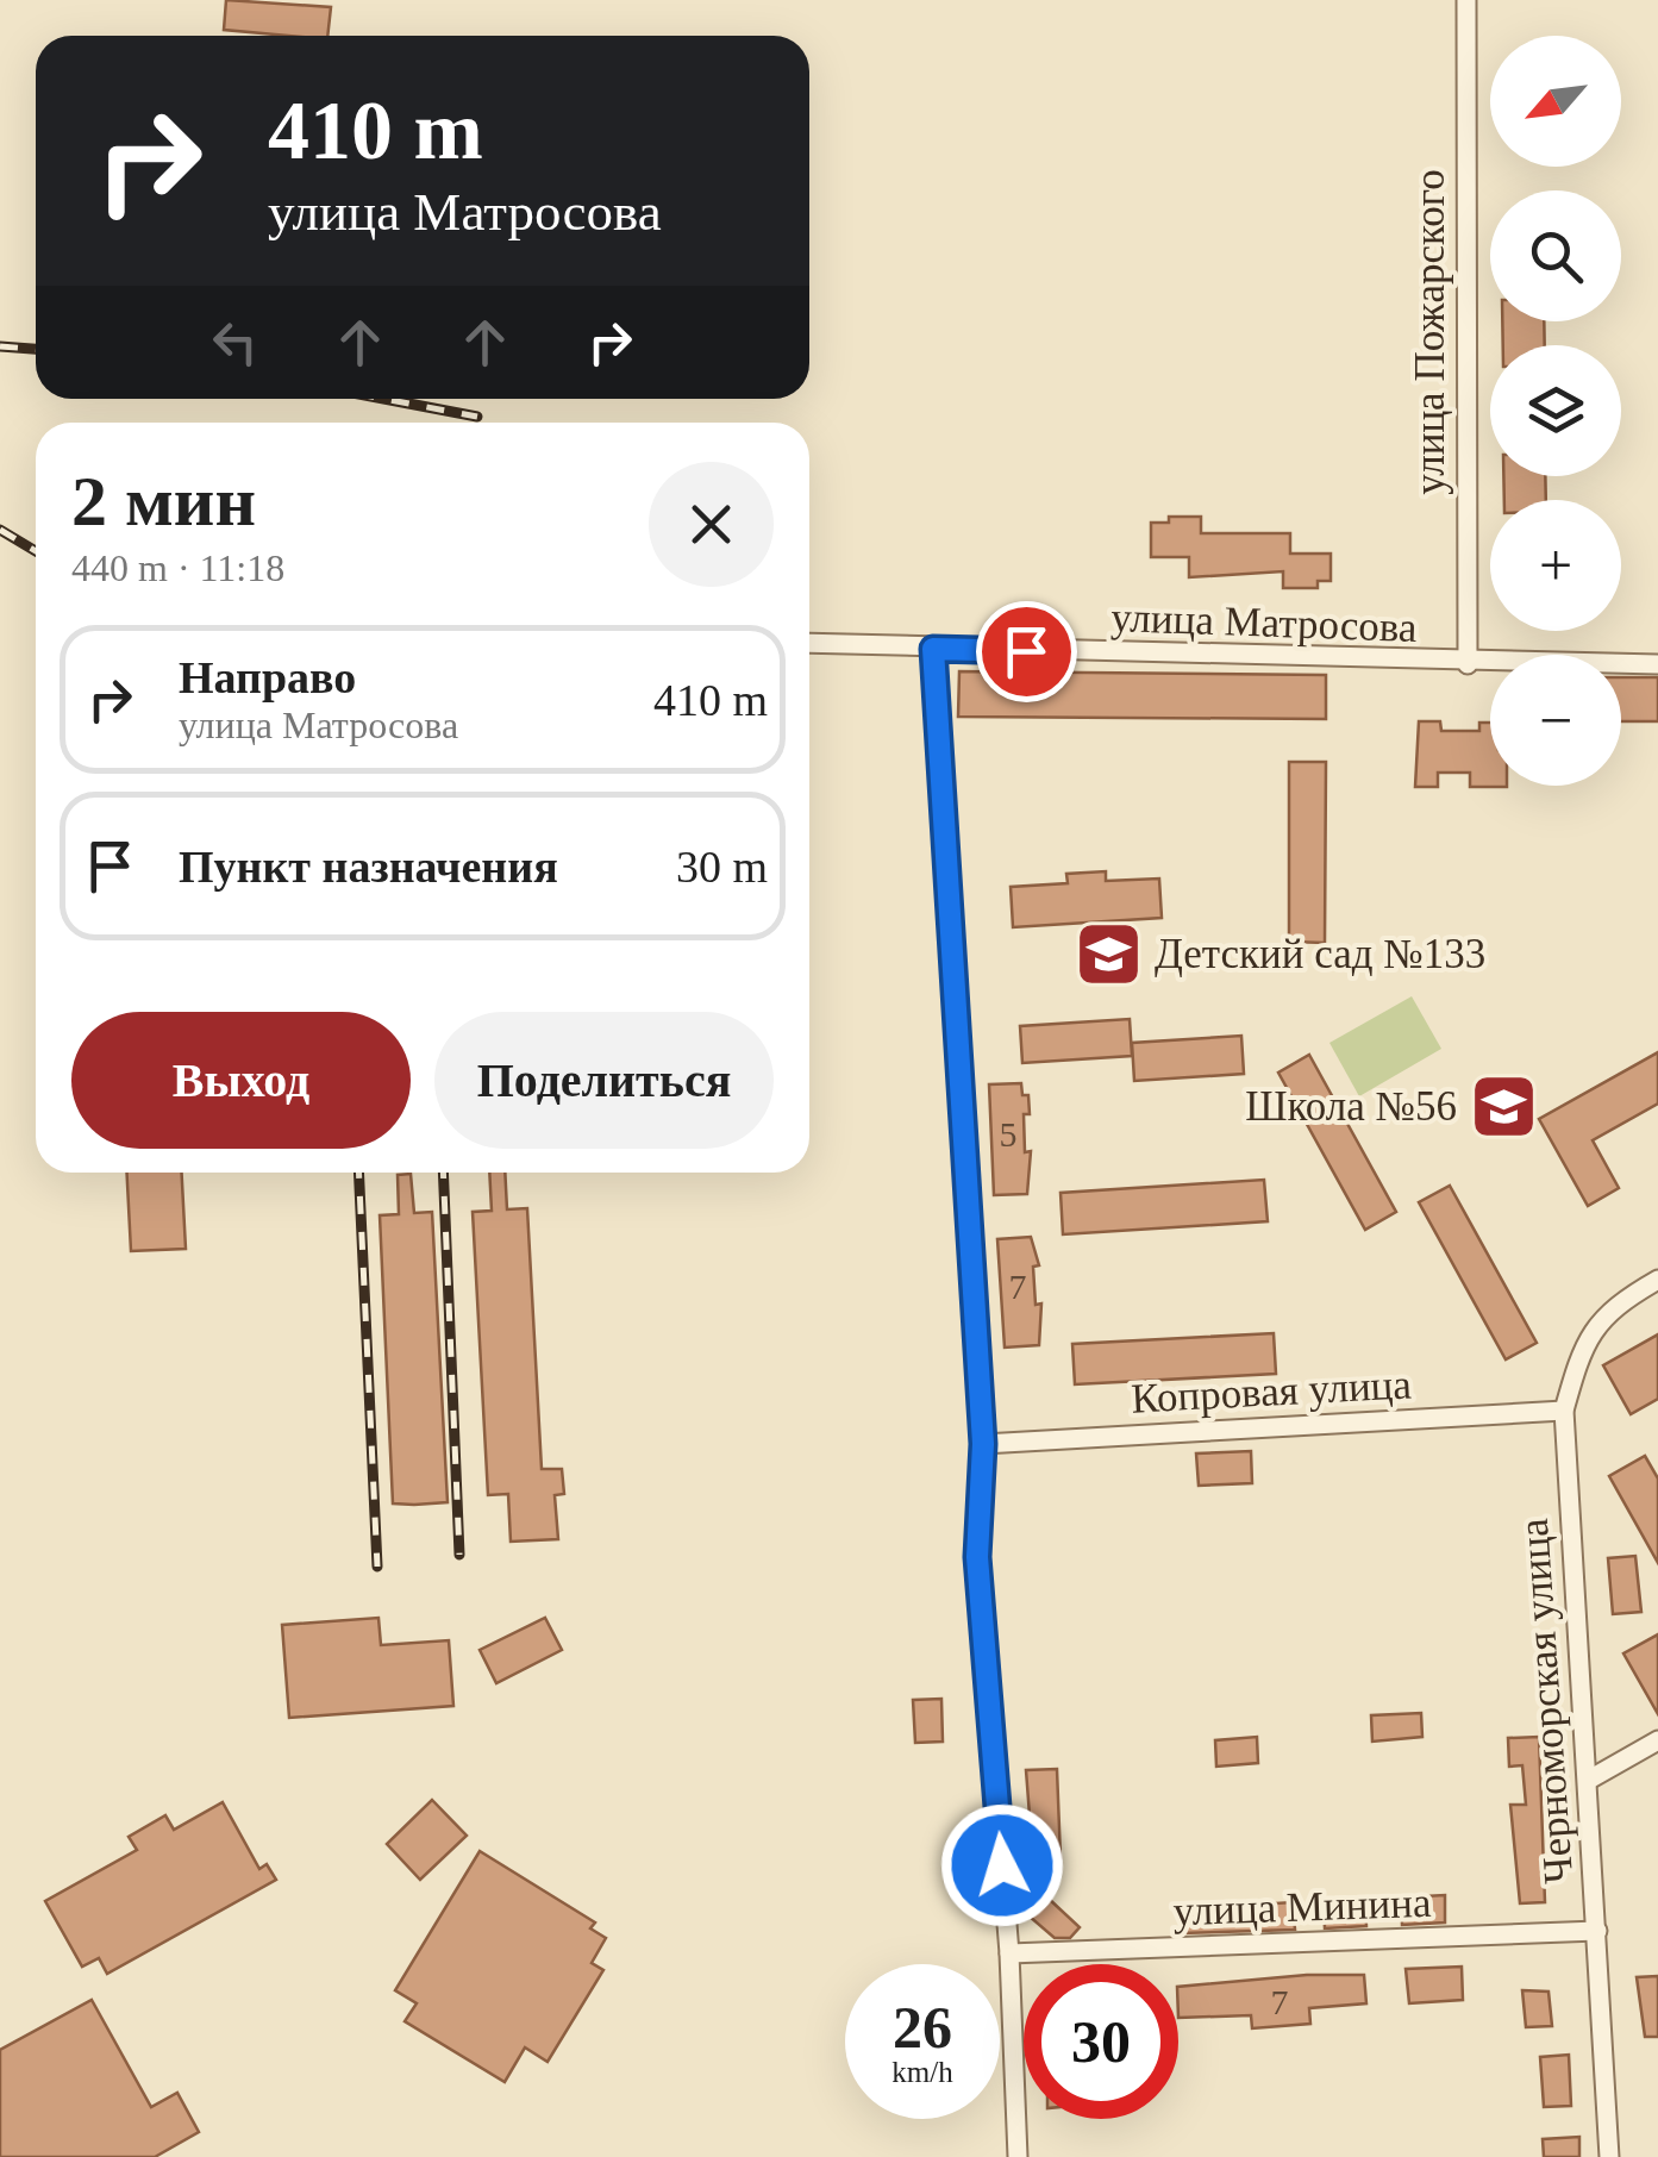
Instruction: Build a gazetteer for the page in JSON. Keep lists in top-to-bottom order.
{
  "streets": {
    "street": [
      "улица Пожарского",
      "улица Матросова",
      "Копровая улица",
      "Черноморская улица",
      "улица Минина"
    ]
  },
  "crossings": [
    ["улица Пожарского", "улица Матросова"],
    ["Копровая улица", "Черноморская улица"],
    ["Черноморская улица", "улица Минина"]
  ],
  "places": {
    "school or university": ["Детский сад №133", "Школа №56"]
  },
  "house_numbers": ["5", "7", "7"],
  "north": "bottom left",
  "page": {
    "map_buttons": ["+", "−"],
    "turn": ["410 m", "улица Матросова"],
    "heading": ["2 мин", "440 m · 11:18"],
    "list": [
      {
        "name": "Направо",
        "note": "улица Матросова",
        "value": "410 m"
      },
      {
        "name": "Пункт назначения",
        "value": "30 m"
      }
    ],
    "buttons": ["Выход", "Поделиться"],
    "speed": "26 km/h",
    "limit": "30"
  }
}
